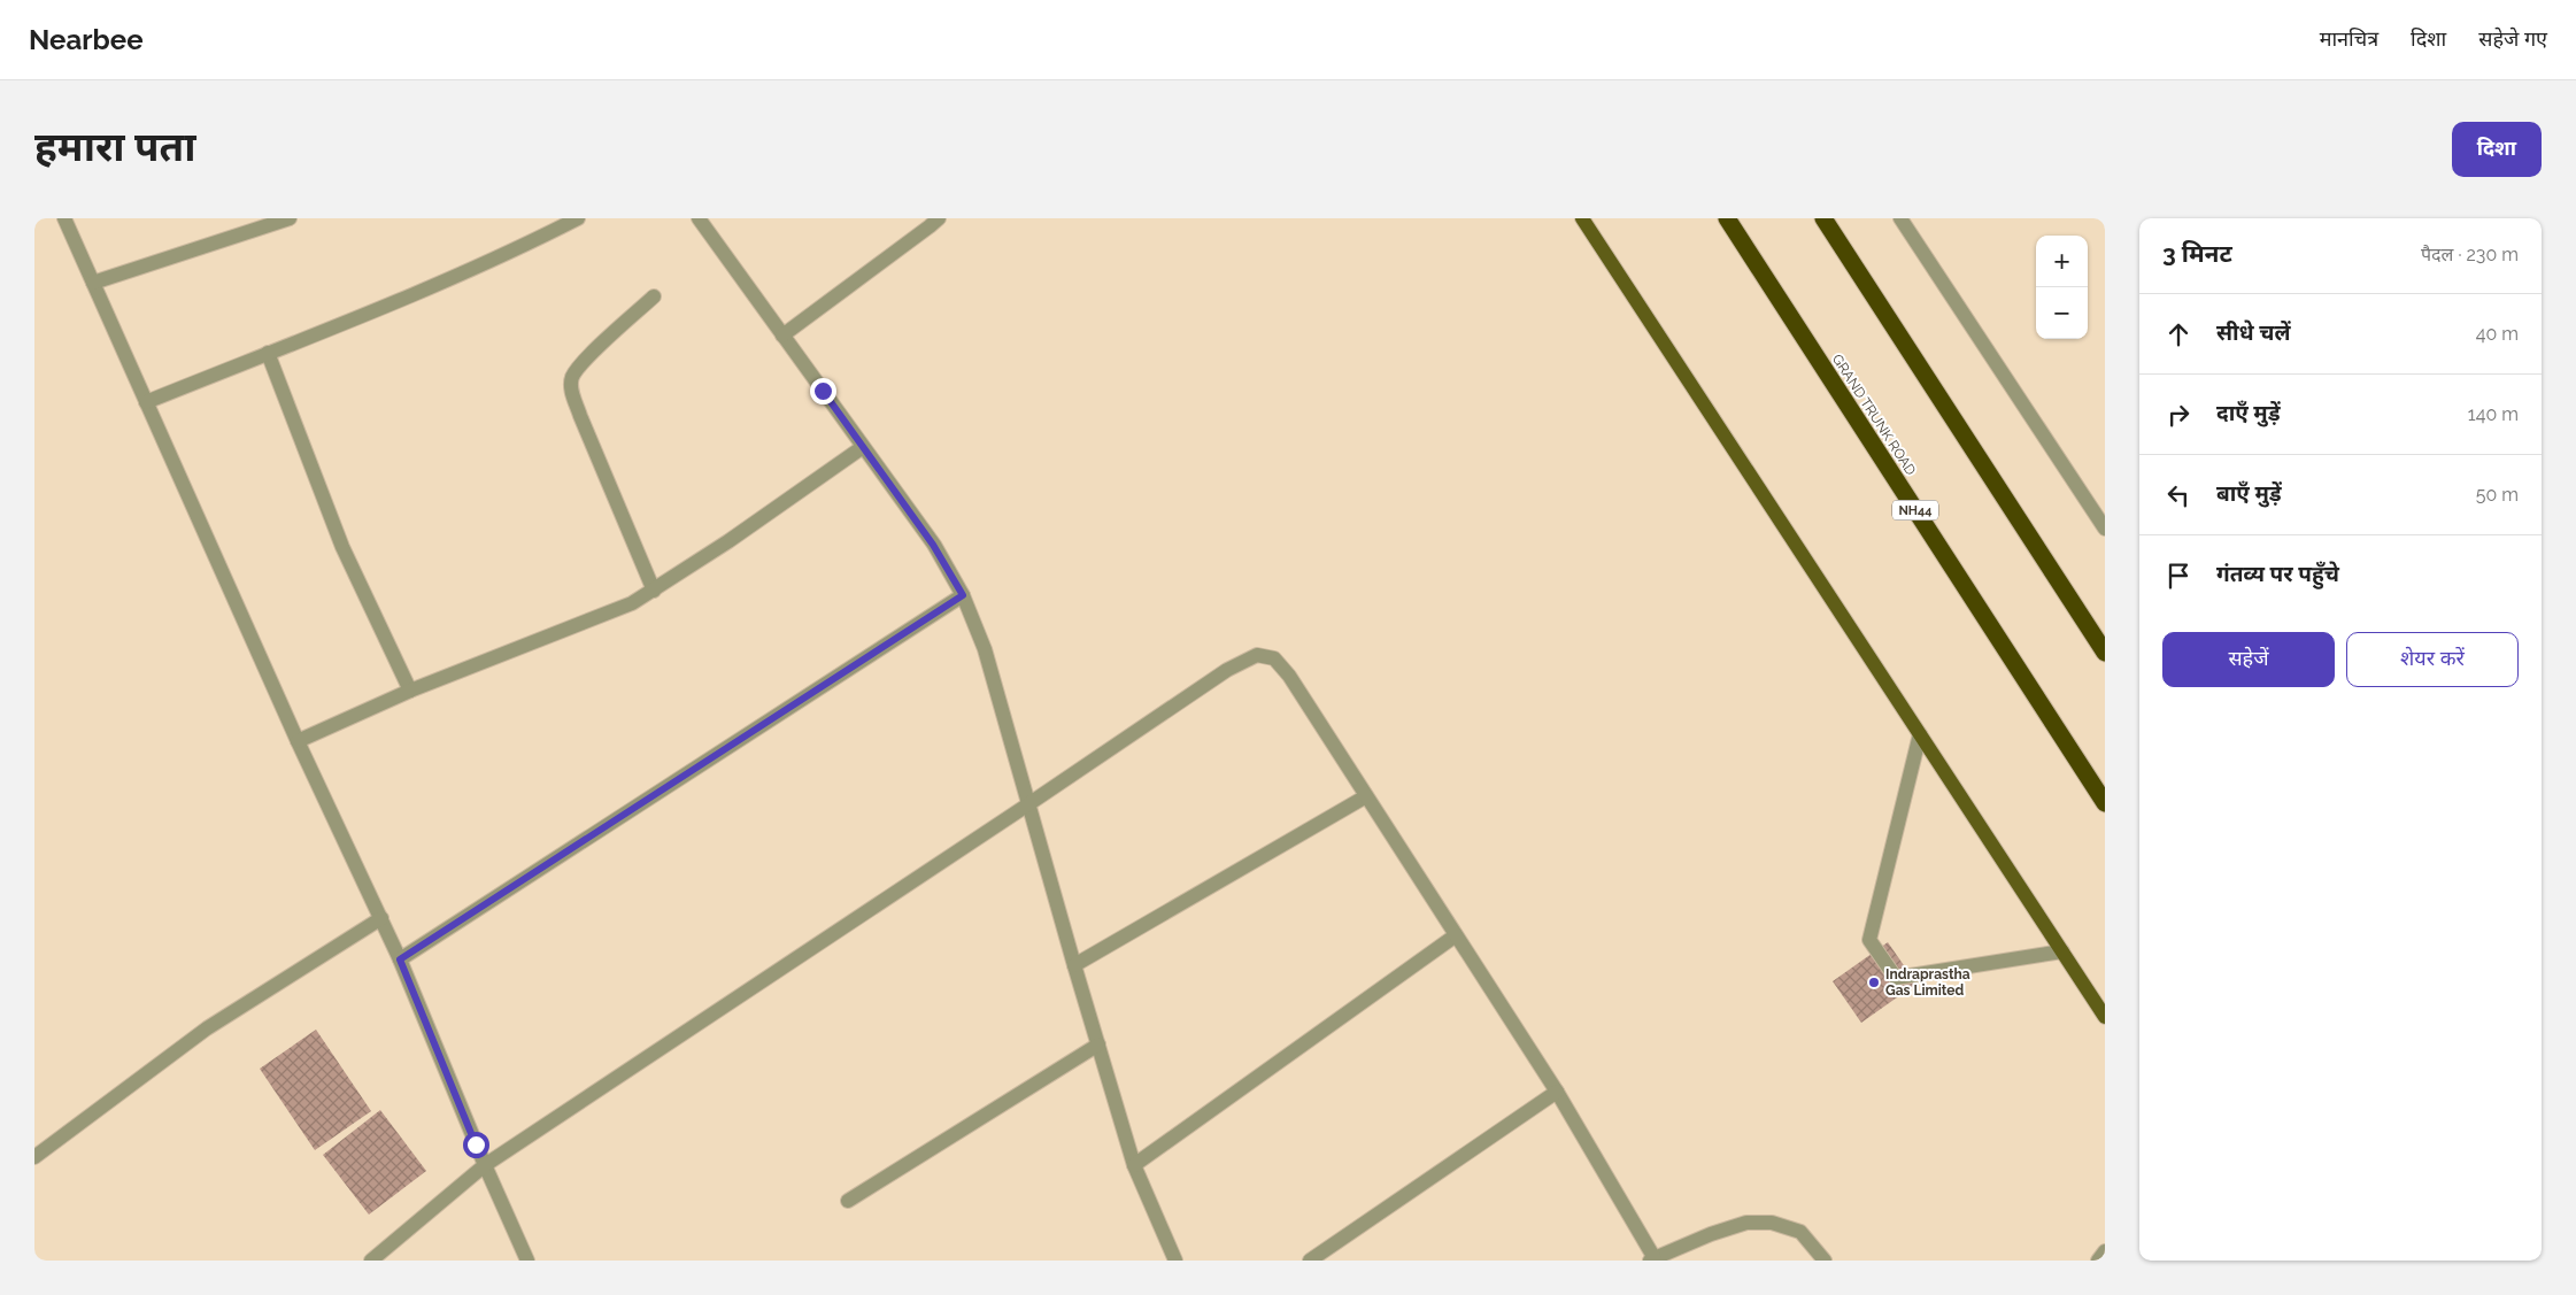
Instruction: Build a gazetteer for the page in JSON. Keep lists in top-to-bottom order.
{
  "streets": {
    "highway": ["GRAND TRUNK ROAD", "NH44"]
  },
  "places": ["Indraprastha Gas Limited"],
  "page": {
    "header": "Nearbee",
    "nav": ["मानचित्र", "दिशा", "सहेजे गए"],
    "buttons": [
      "दिशा",
      ["सहेजें", "शेयर करें"]
    ],
    "title": "हमारा पता",
    "heading": ["3 मिनट", "पैदल · 230 m"],
    "map_buttons": ["+", "−"],
    "list": [
      ["सीधे चलें", "40 m"],
      ["दाएँ मुड़ें", "140 m"],
      ["बाएँ मुड़ें", "50 m"],
      "गंतव्य पर पहुँचे"
    ]
  }
}
